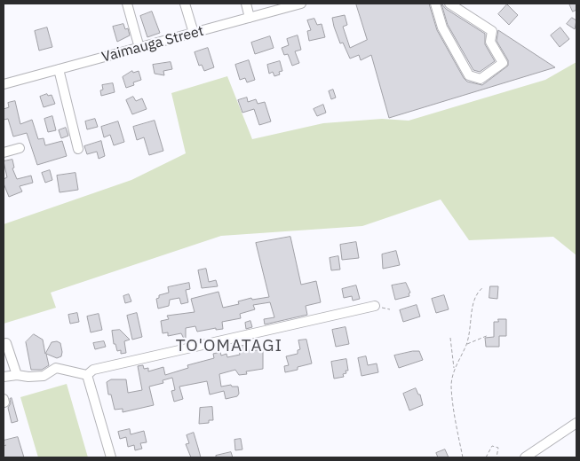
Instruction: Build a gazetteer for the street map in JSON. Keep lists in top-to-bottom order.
{
  "streets": {
    "street": ["Vaimauga Street"]
  },
  "districts": ["TO'OMATAGI"]
}
